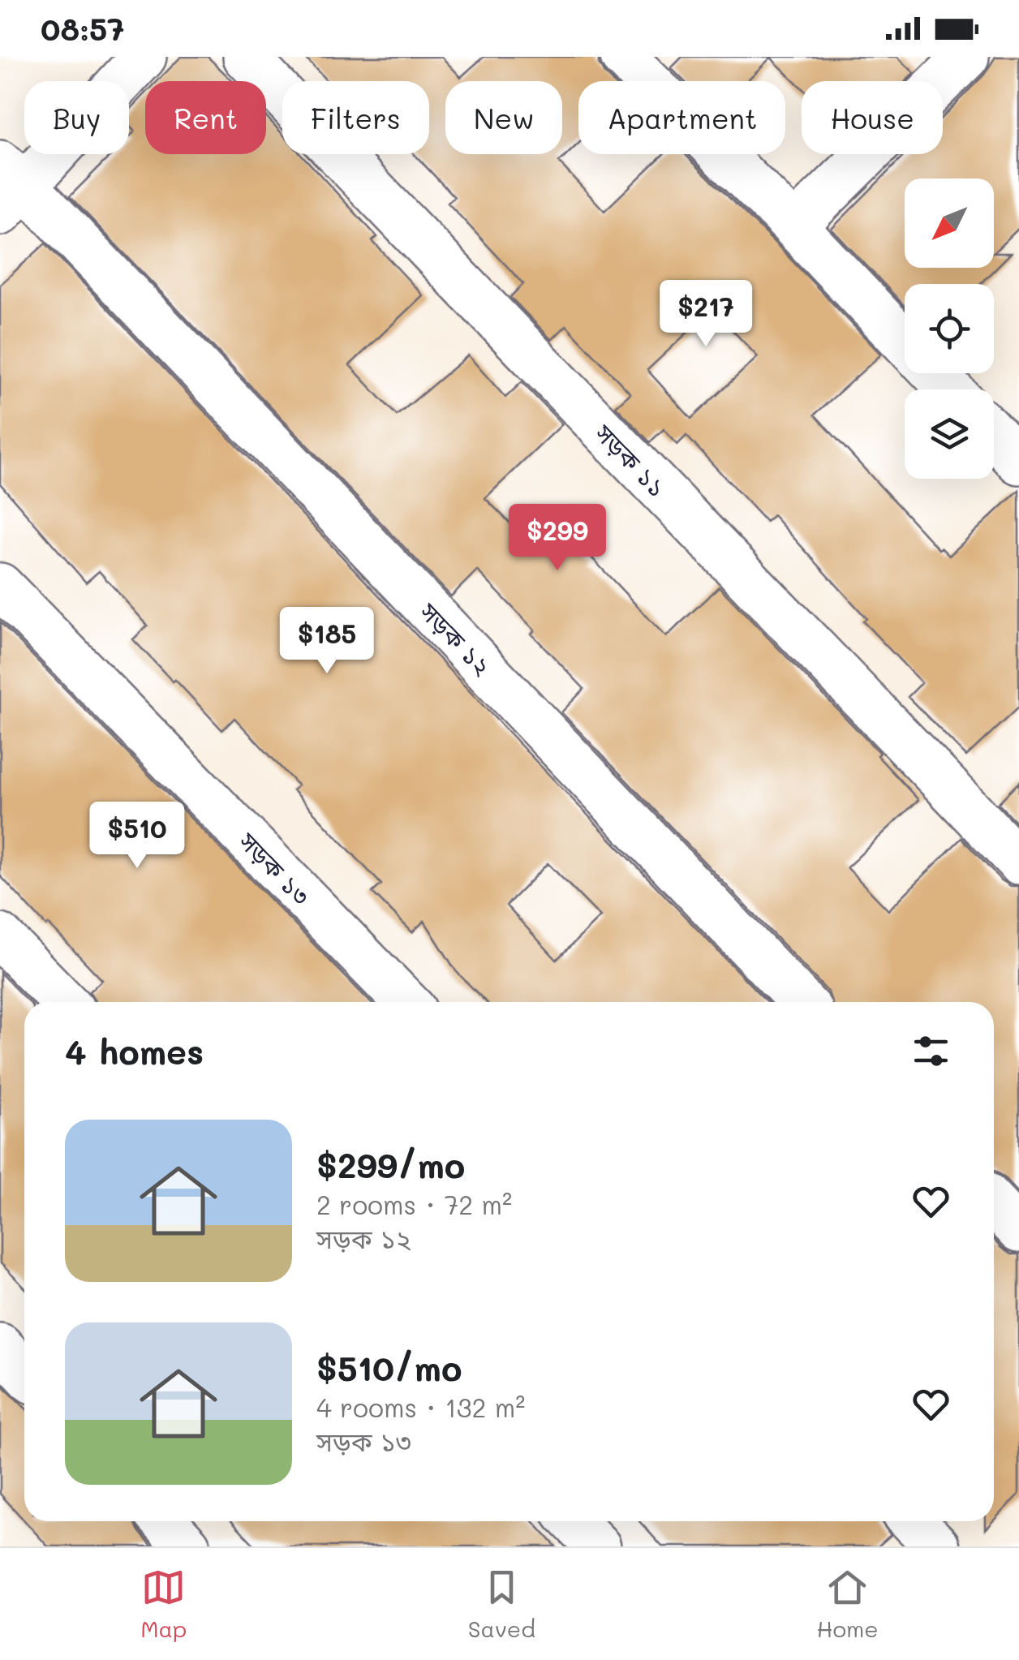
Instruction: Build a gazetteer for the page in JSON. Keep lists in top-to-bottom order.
{
  "streets": {
    "street": ["সড়ক ১১", "সড়ক ১২", "সড়ক ১৩"]
  },
  "north": "bottom left",
  "page": {
    "status": "08:57",
    "chip": [
      "Buy",
      "Rent",
      "Filters",
      "New",
      "Apartment",
      "House"
    ],
    "price": [
      "$217",
      "$299",
      "$185",
      "$510"
    ],
    "heading": "4 homes",
    "list": [
      {
        "name": "$299/mo",
        "note": "2 rooms · 72 m² · সড়ক ১২"
      },
      {
        "name": "$510/mo",
        "note": "4 rooms · 132 m² · সড়ক ১৩"
      }
    ],
    "tabs": ["Map", "Saved", "Home"]
  }
}
